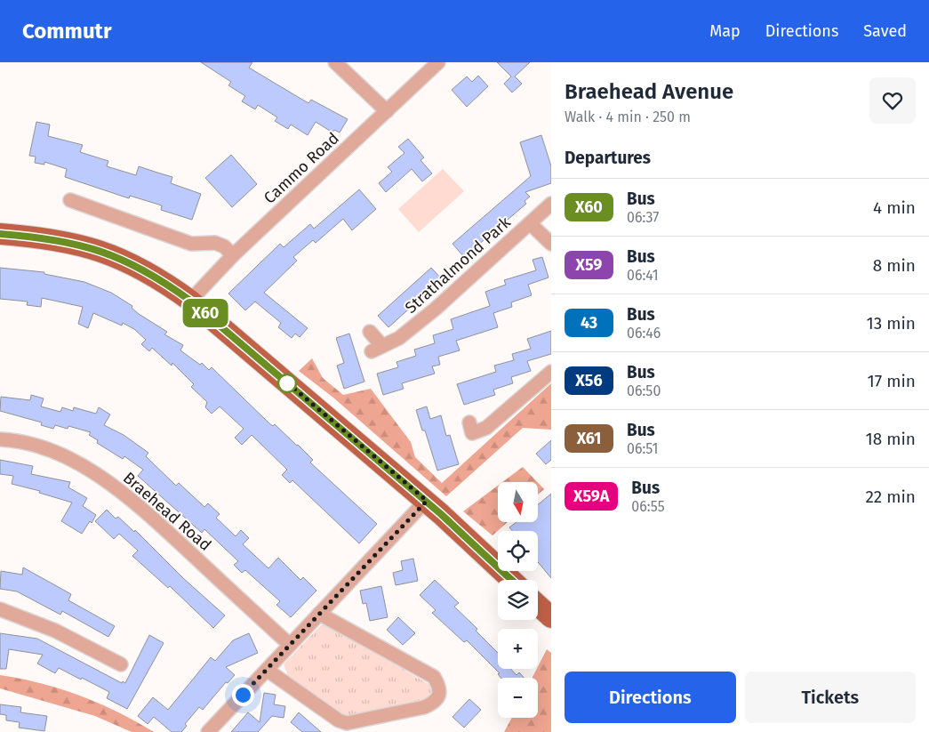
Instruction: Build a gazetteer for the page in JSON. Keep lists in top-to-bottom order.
{
  "streets": {
    "street": ["Cammo Road", "Strathalmond Park", "Braehead Road"]
  },
  "lines": ["bus line X60"],
  "north": "bottom",
  "page": {
    "header": "Commutr",
    "nav": ["Map", "Directions", "Saved"],
    "on_map": "X60",
    "heading": [
      ["Braehead Avenue", "Walk · 4 min · 250 m"],
      "Departures"
    ],
    "list": [
      {
        "mark": "X60",
        "name": "Bus",
        "note": "06:37",
        "value": "4 min"
      },
      {
        "mark": "X59",
        "name": "Bus",
        "note": "06:41",
        "value": "8 min"
      },
      {
        "mark": "43",
        "name": "Bus",
        "note": "06:46",
        "value": "13 min"
      },
      {
        "mark": "X56",
        "name": "Bus",
        "note": "06:50",
        "value": "17 min"
      },
      {
        "mark": "X61",
        "name": "Bus",
        "note": "06:51",
        "value": "18 min"
      },
      {
        "mark": "X59A",
        "name": "Bus",
        "note": "06:55",
        "value": "22 min"
      }
    ],
    "map_buttons": ["+", "−"],
    "buttons": ["Directions", "Tickets"]
  }
}
